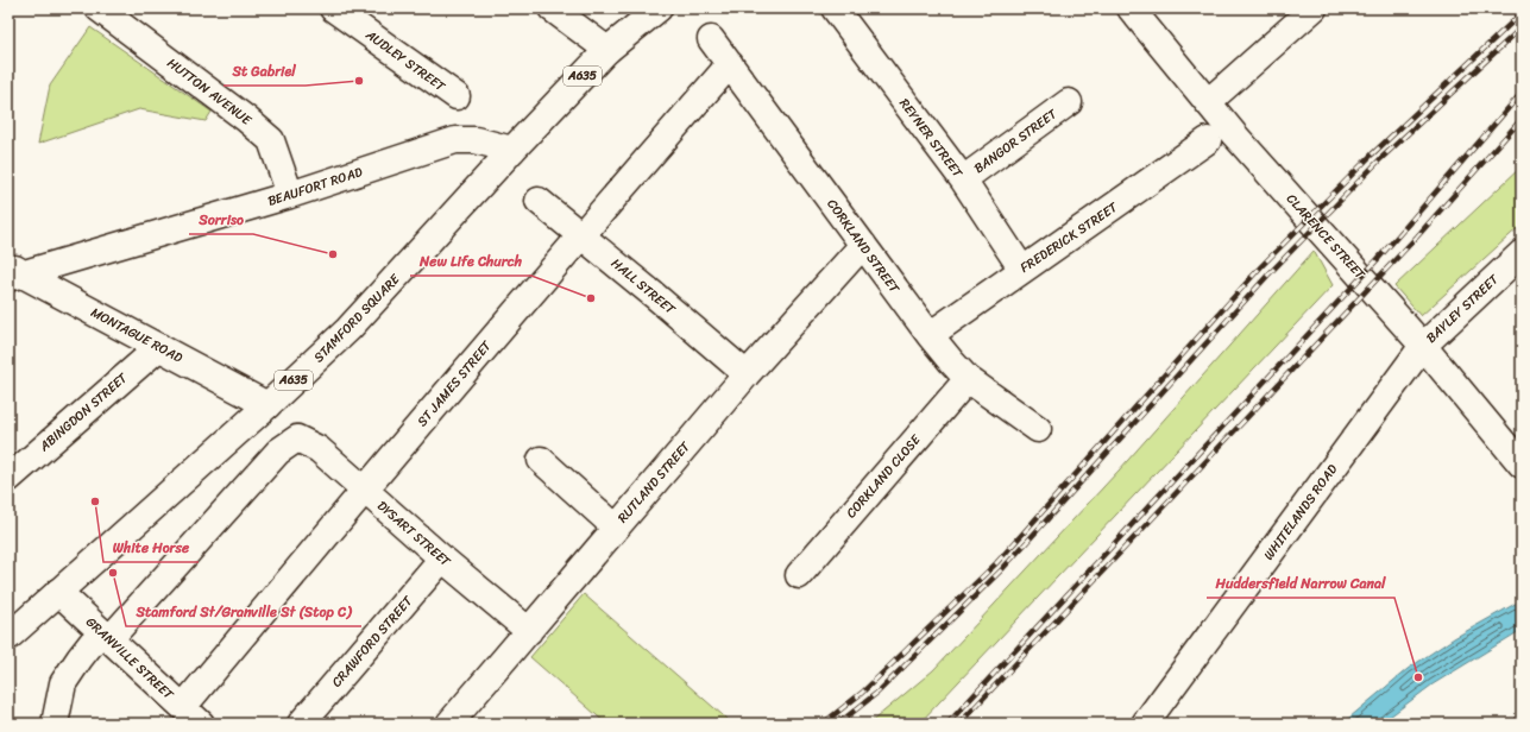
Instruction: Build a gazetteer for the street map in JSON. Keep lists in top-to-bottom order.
{
  "streets": {
    "main road": [
      "AUDLEY STREET",
      "A635",
      "HUTTON AVENUE",
      "REYNER STREET",
      "BANGOR STREET",
      "BEAUFORT ROAD",
      "CLARENCE STREET",
      "FREDERICK STREET",
      "CORKLAND STREET",
      "HALL STREET",
      "BAYLEY STREET",
      "STAMFORD SQUARE",
      "MONTAGUE ROAD",
      "ST JAMES STREET",
      "ABINGDON STREET",
      "CORKLAND CLOSE",
      "RUTLAND STREET",
      "WHITELANDS ROAD",
      "DYSART STREET",
      "CRAWFORD STREET",
      "GRANVILLE STREET"
    ]
  },
  "crossings": [
    ["A635", "STAMFORD SQUARE"],
    ["A635", "GRANVILLE STREET"],
    ["HUTTON AVENUE", "BEAUFORT ROAD"],
    ["REYNER STREET", "BANGOR STREET"],
    ["REYNER STREET", "FREDERICK STREET"],
    ["BEAUFORT ROAD", "STAMFORD SQUARE"],
    ["BEAUFORT ROAD", "MONTAGUE ROAD"],
    ["CLARENCE STREET", "BAYLEY STREET"],
    ["CLARENCE STREET", "WHITELANDS ROAD"],
    ["FREDERICK STREET", "CORKLAND STREET"],
    ["CORKLAND STREET", "ST JAMES STREET"],
    ["CORKLAND STREET", "CORKLAND CLOSE"],
    ["CORKLAND STREET", "RUTLAND STREET"],
    ["HALL STREET", "ST JAMES STREET"],
    ["HALL STREET", "RUTLAND STREET"],
    ["BAYLEY STREET", "WHITELANDS ROAD"],
    ["STAMFORD SQUARE", "MONTAGUE ROAD"],
    ["STAMFORD SQUARE", "GRANVILLE STREET"],
    ["MONTAGUE ROAD", "ABINGDON STREET"],
    ["ST JAMES STREET", "DYSART STREET"],
    ["ST JAMES STREET", "GRANVILLE STREET"],
    ["RUTLAND STREET", "DYSART STREET"],
    ["DYSART STREET", "CRAWFORD STREET"],
    ["DYSART STREET", "GRANVILLE STREET"]
  ],
  "places": [
    "St Gabriel",
    "Sorriso",
    "New Life Church",
    "White Horse",
    "Stamford St/Granville St (Stop C)",
    "Huddersfield Narrow Canal"
  ]
}
